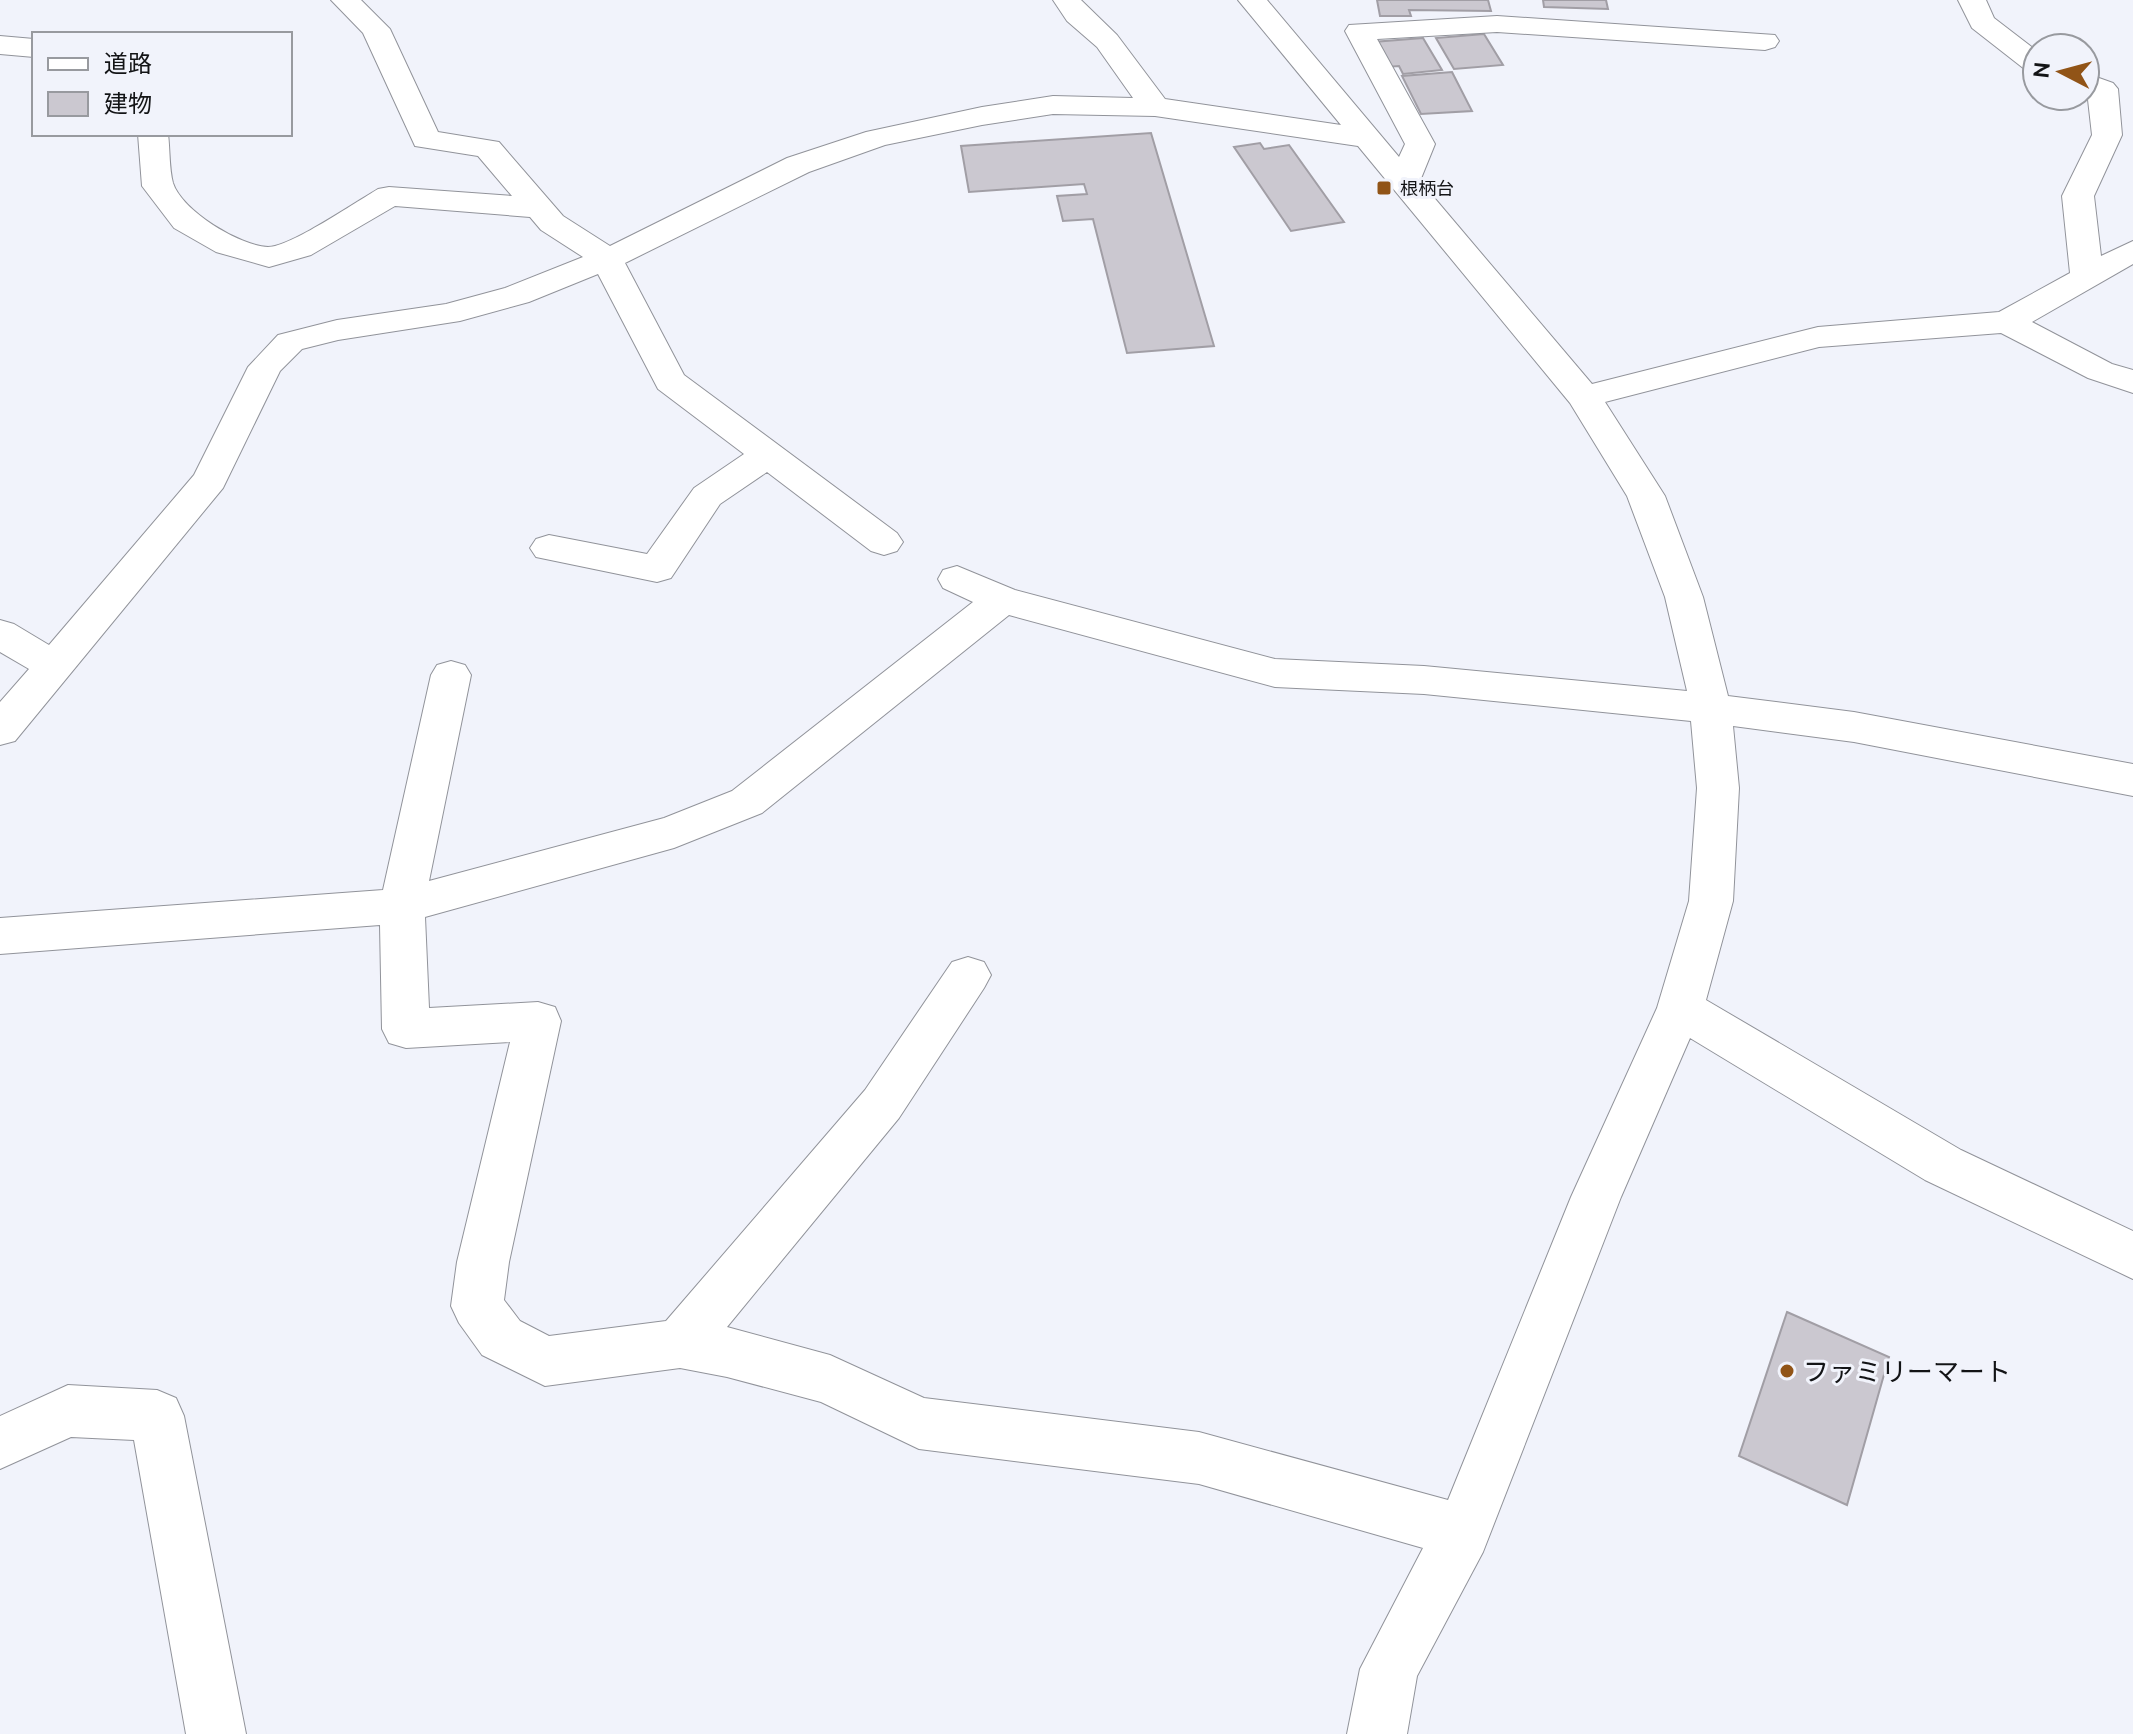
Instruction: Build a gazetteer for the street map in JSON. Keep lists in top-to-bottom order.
{
  "places": {
    "transit": ["根柄台"],
    "other": ["ファミリーマート"]
  },
  "legend": ["道路", "建物"],
  "north": "left"
}
